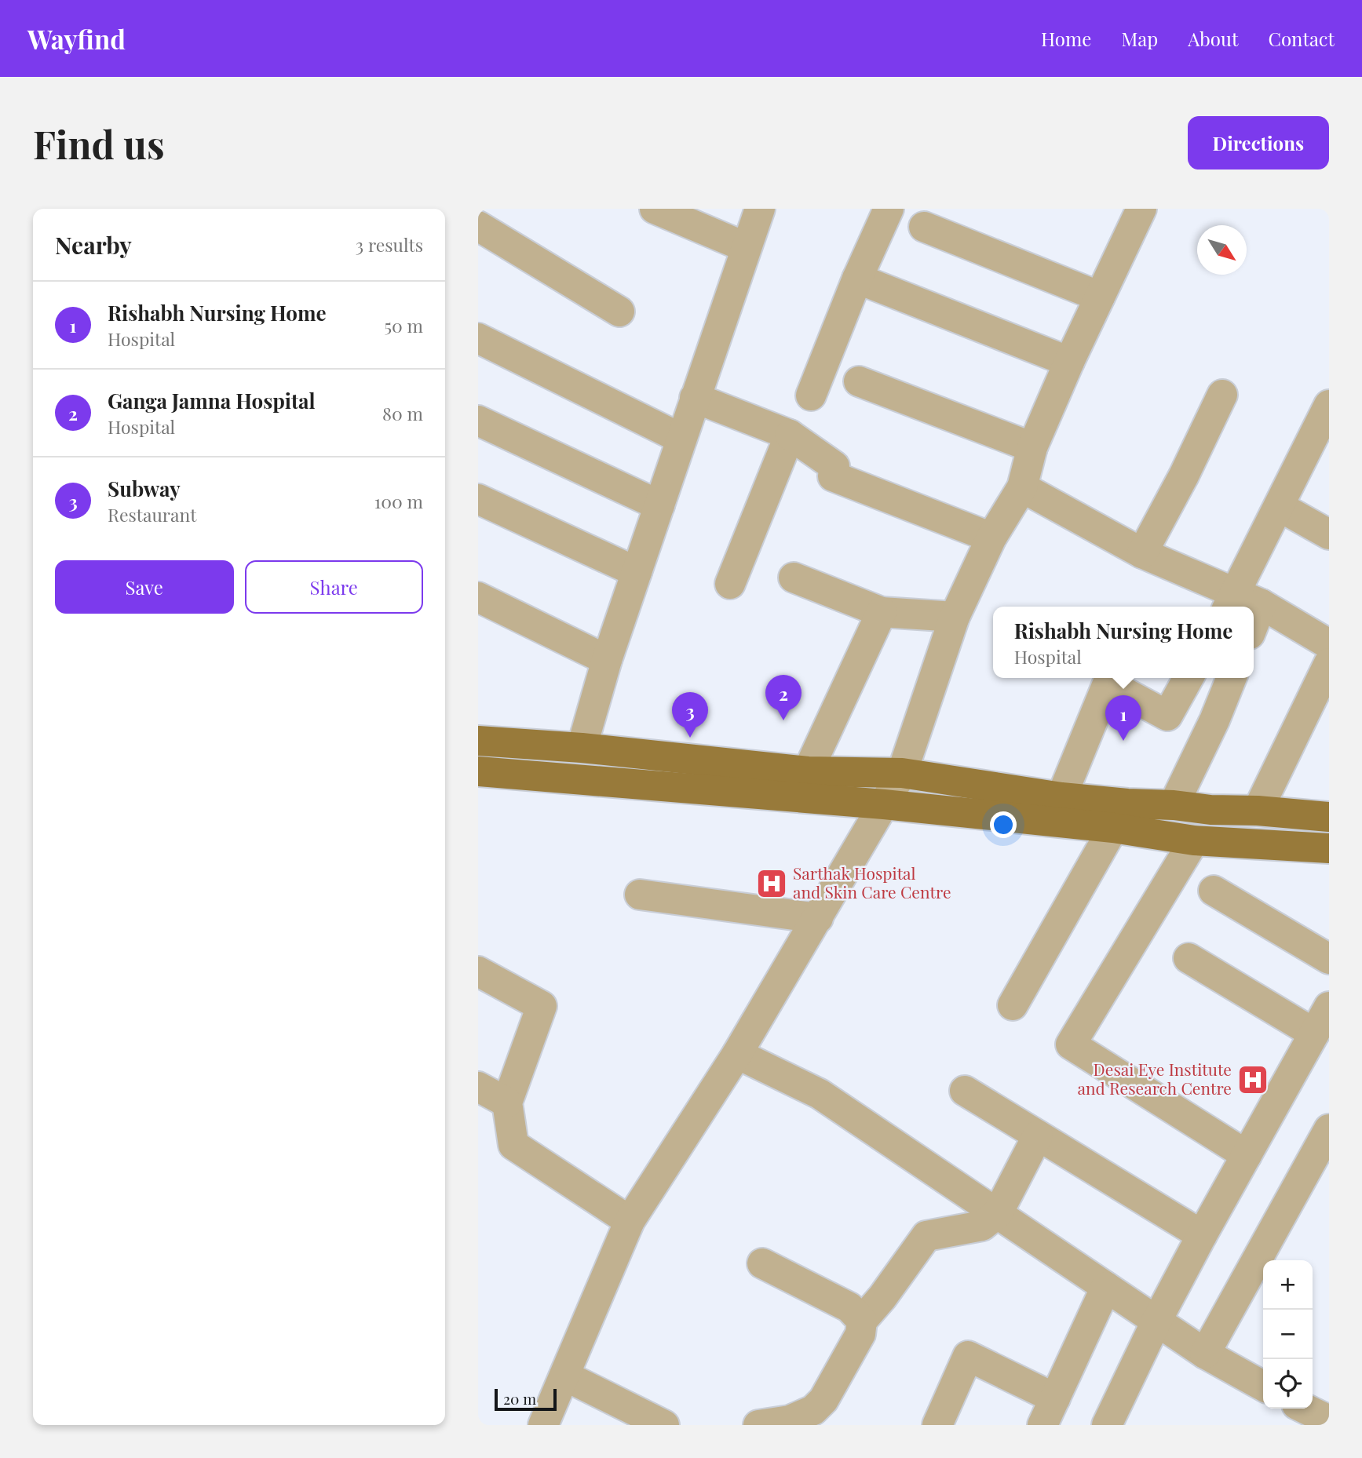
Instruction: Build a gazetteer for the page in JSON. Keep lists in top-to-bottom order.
{
  "places": {
    "hospital": ["Sarthak Hospital and Skin Care Centre", "Desai Eye Institute and Research Centre"]
  },
  "scale_bar": "20 m",
  "north": "bottom right",
  "page": {
    "header": "Wayfind",
    "nav": [
      "Home",
      "Map",
      "About",
      "Contact"
    ],
    "buttons": [
      "Directions",
      ["Save", "Share"]
    ],
    "title": "Find us",
    "heading": ["Nearby", "3 results"],
    "list": [
      {
        "mark": "1",
        "name": "Rishabh Nursing Home",
        "note": "Hospital",
        "value": "50 m"
      },
      {
        "mark": "2",
        "name": "Ganga Jamna Hospital",
        "note": "Hospital",
        "value": "80 m"
      },
      {
        "mark": "3",
        "name": "Subway",
        "note": "Restaurant",
        "value": "100 m"
      }
    ],
    "popup": ["Rishabh Nursing Home", "Hospital"],
    "pins": ["2", "3", "1"],
    "map_buttons": ["+", "−"],
    "scale": "20 m"
  }
}
